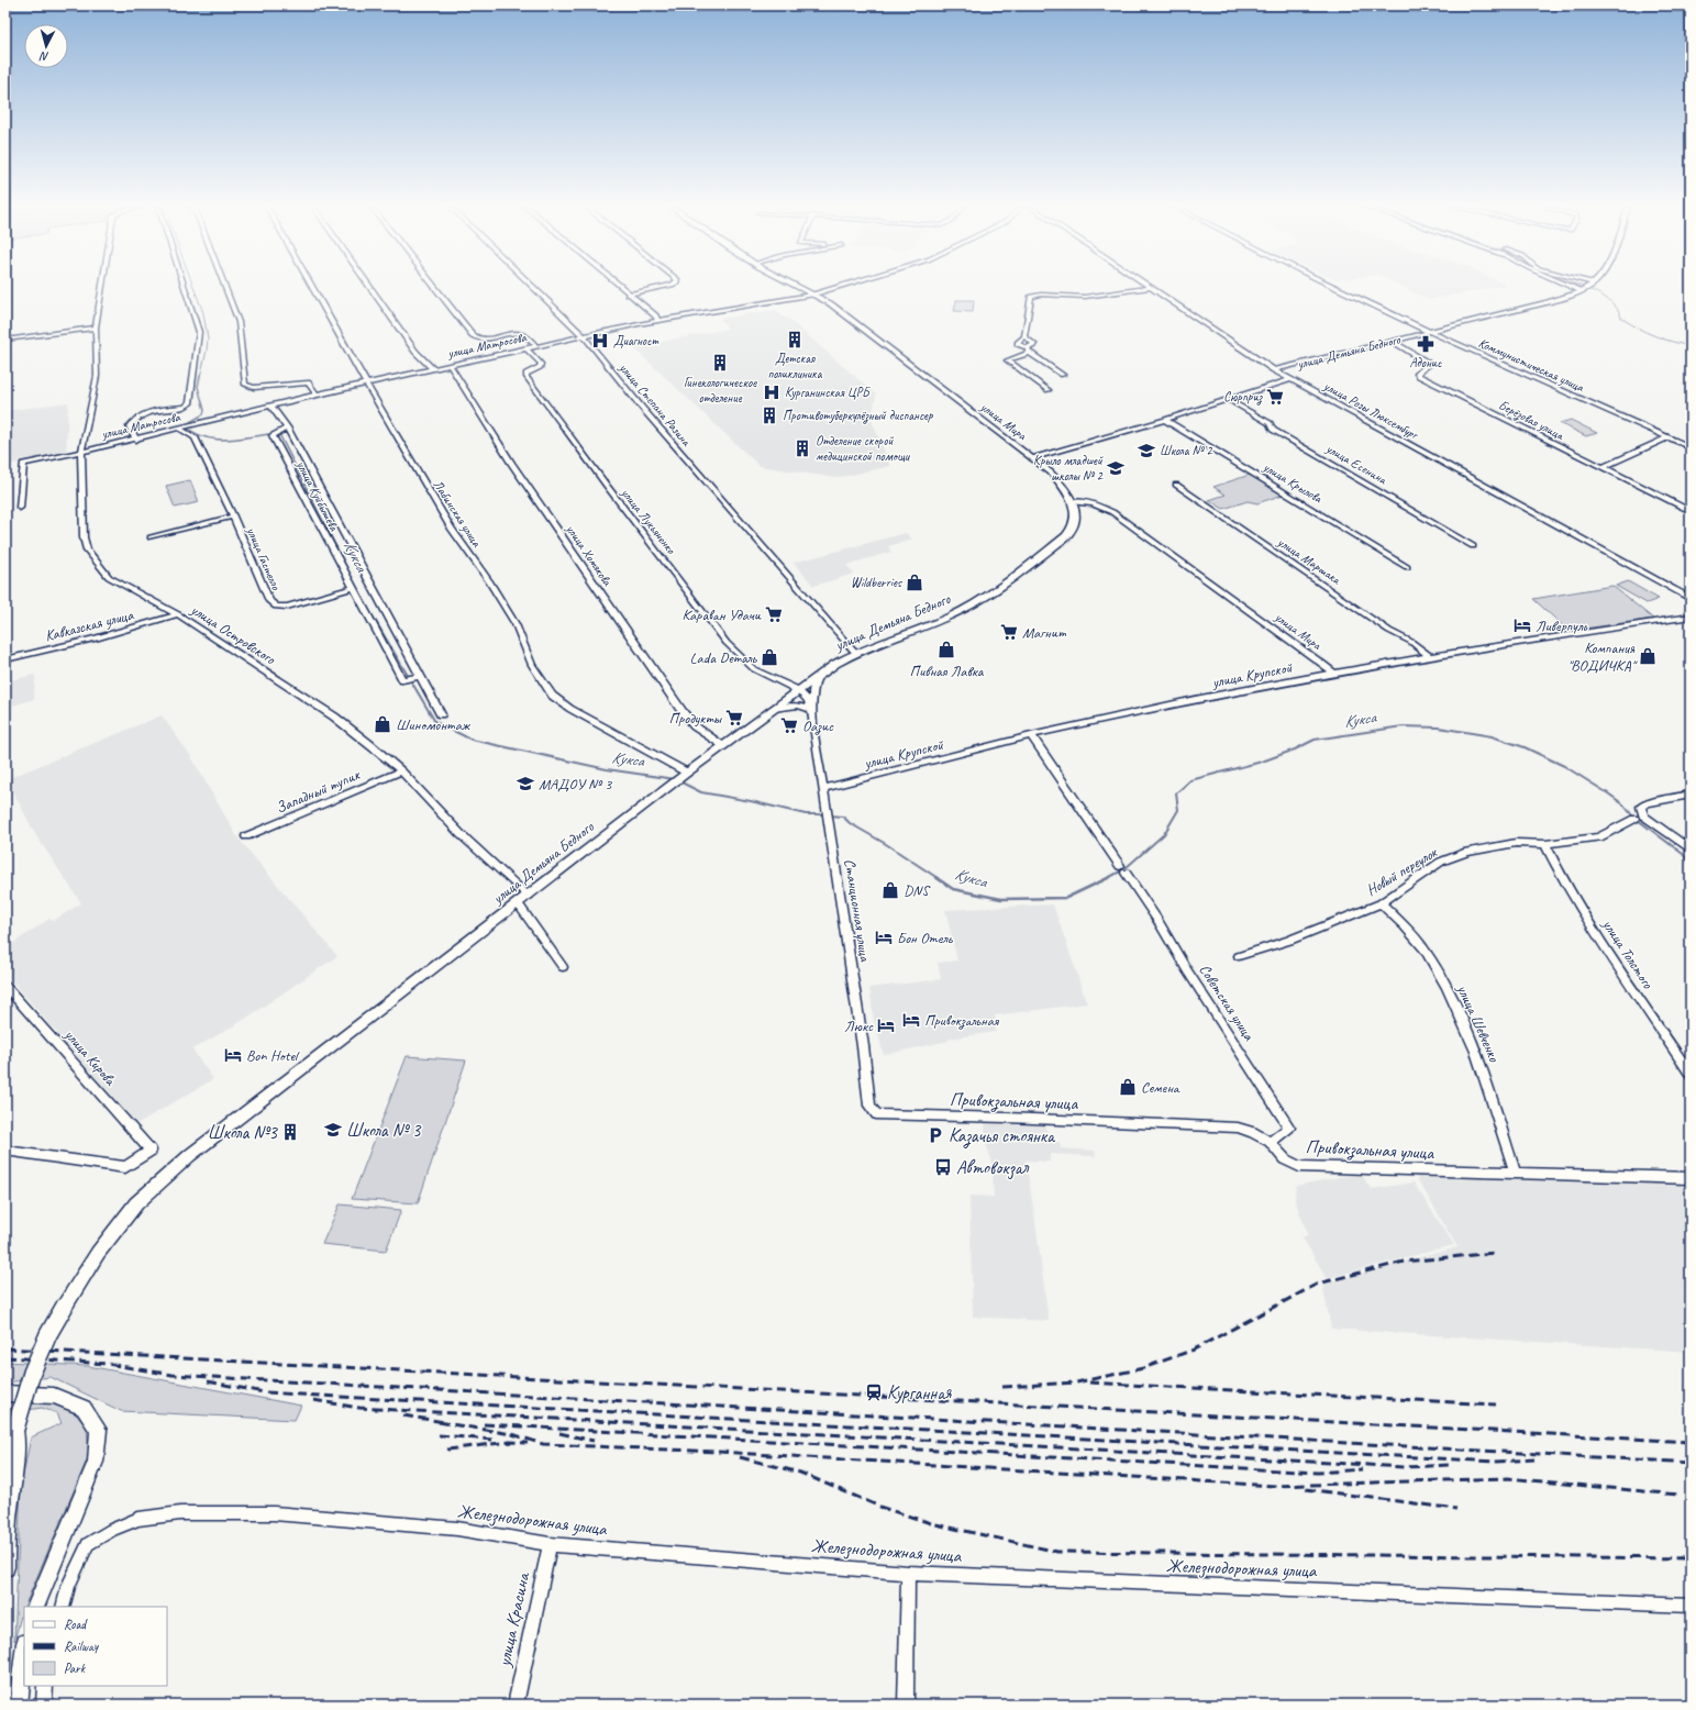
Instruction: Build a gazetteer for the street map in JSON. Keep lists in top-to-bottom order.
{
  "streets": {
    "main road": ["улица Демьяна Бедного", "улица Мира"],
    "street": [
      "улица Матросова",
      "Коммунистическая улица",
      "улица Степана Разина",
      "улица Розы Люксембург",
      "Берёзовая улица",
      "улица Есенина",
      "улица Крылова",
      "улица Куйбышева",
      "Лабинская улица",
      "улица Лукьяненко",
      "улица Хомякова",
      "улица Гастелло",
      "улица Маршака",
      "Кавказская улица",
      "улица Островского",
      "улица Крупской",
      "Западный тупик",
      "Новый переулок",
      "Станционная улица",
      "улица Толстого",
      "Советская улица",
      "улица Шевченко",
      "улица Кирова",
      "Привокзальная улица",
      "Железнодорожная улица",
      "улица Красина"
    ]
  },
  "crossings": [
    ["улица Матросова", "улица Степана Разина"],
    ["улица Матросова", "улица Мира"],
    ["улица Матросова", "улица Куйбышева"],
    ["улица Матросова", "Лабинская улица"],
    ["улица Матросова", "улица Лукьяненко"],
    ["улица Матросова", "улица Хомякова"],
    ["улица Матросова", "улица Гастелло"],
    ["улица Матросова", "улица Островского"],
    ["улица Демьяна Бедного", "Коммунистическая улица"],
    ["улица Демьяна Бедного", "улица Степана Разина"],
    ["улица Демьяна Бедного", "улица Розы Люксембург"],
    ["улица Демьяна Бедного", "Берёзовая улица"],
    ["улица Демьяна Бедного", "улица Мира"],
    ["улица Демьяна Бедного", "улица Есенина"],
    ["улица Демьяна Бедного", "улица Крылова"],
    ["улица Демьяна Бедного", "Лабинская улица"],
    ["улица Демьяна Бедного", "улица Лукьяненко"],
    ["улица Демьяна Бедного", "улица Хомякова"],
    ["улица Демьяна Бедного", "улица Островского"],
    ["улица Демьяна Бедного", "Станционная улица"],
    ["улица Мира", "улица Крупской"],
    ["улица Куйбышева", "улица Гастелло"],
    ["улица Лукьяненко", "Станционная улица"],
    ["улица Маршака", "улица Крупской"],
    ["Кавказская улица", "улица Островского"],
    ["улица Островского", "Западный тупик"],
    ["улица Крупской", "Станционная улица"],
    ["улица Крупской", "Советская улица"],
    ["Новый переулок", "улица Толстого"],
    ["Новый переулок", "улица Шевченко"],
    ["Станционная улица", "Привокзальная улица"],
    ["Советская улица", "Привокзальная улица"],
    ["улица Шевченко", "Привокзальная улица"],
    ["Железнодорожная улица", "улица Красина"]
  ],
  "water": ["Кукса"],
  "places": {
    "building": [
      "Детская поликлиника",
      "Гинекологическое отделение",
      "Противотуберкулёзный диспансер",
      "Отделение скорой медицинской помощи",
      "Школа №3"
    ],
    "hospital": ["Диагност", "Курганинская ЦРБ"],
    "pharmacy": ["Адонис"],
    "supermarket": [
      "Сюрприз",
      "Караван Удачи",
      "Магнит",
      "Продукты",
      "Оазис"
    ],
    "school or university": [
      "Школа № 2",
      "Крыло младшей школы № 2",
      "МАДОУ № 3",
      "Школа № 3"
    ],
    "shop": [
      "Wildberries",
      "Пивная Лавка",
      "Компания \"ВОДИЧКА\"",
      "Lada Dеталь",
      "Шиномонтаж",
      "DNS",
      "Семена"
    ],
    "hotel": [
      "Ливерпуль",
      "Бон Отель",
      "Привокзальная",
      "Люкс",
      "Bon Hotel"
    ],
    "parking": ["Казачья стоянка"],
    "bus stop": ["Автовокзал"],
    "station": ["Курганная"]
  },
  "legend": ["Road", "Railway", "Park"],
  "north": "bottom"
}
